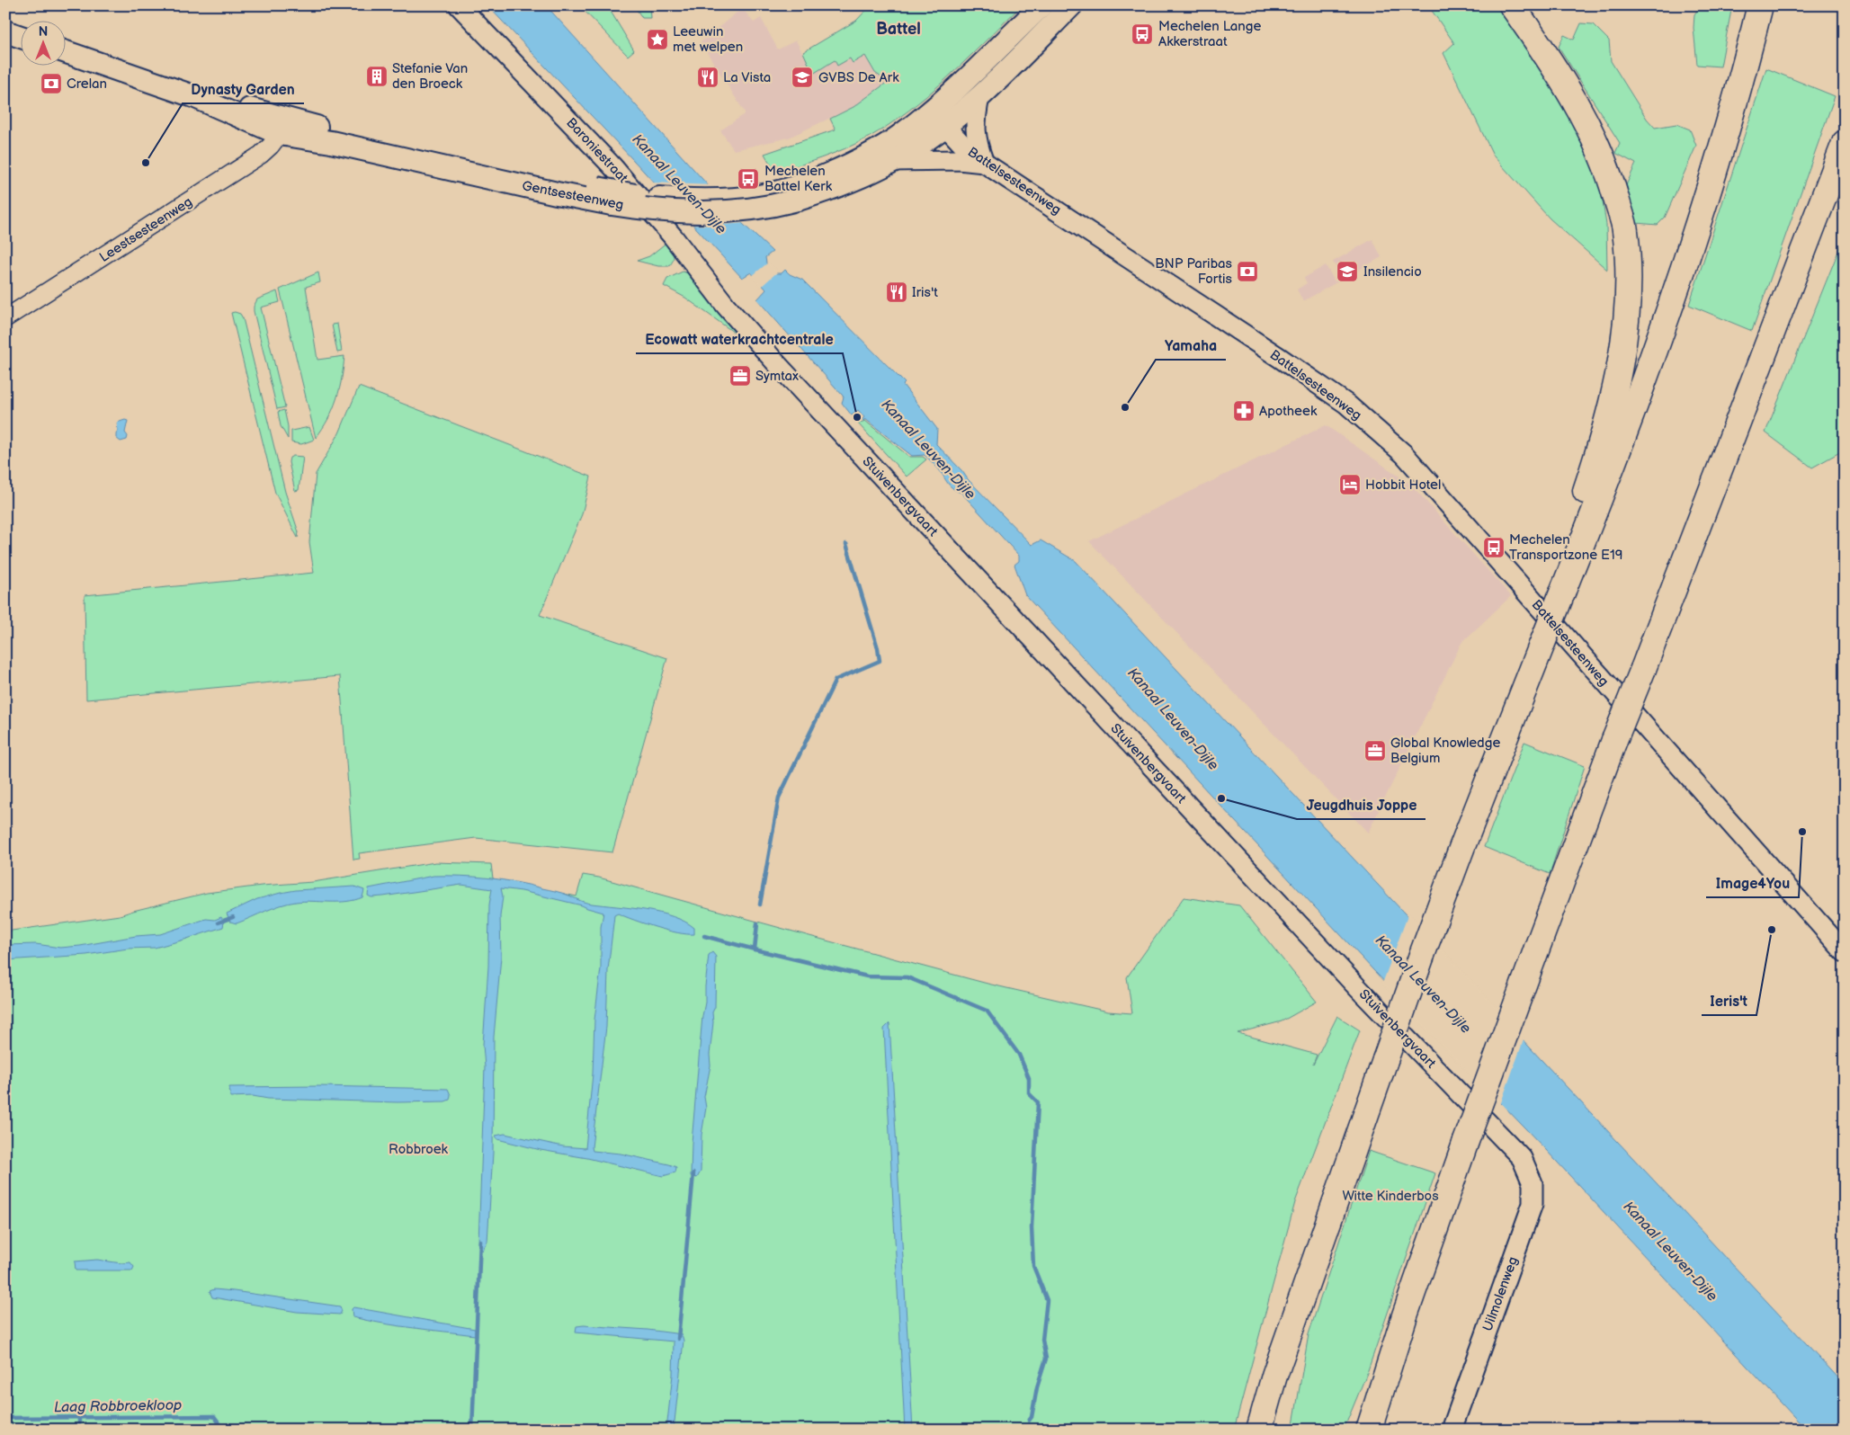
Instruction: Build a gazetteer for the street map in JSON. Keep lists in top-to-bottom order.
{
  "streets": {
    "main road": [
      "Baroniestraat",
      "Battelsesteenweg",
      "Gentsesteenweg",
      "Stuivenbergvaart",
      "Uilmolenweg"
    ],
    "street": ["Leestsesteenweg"]
  },
  "crossings": [
    ["Baroniestraat", "Stuivenbergvaart"],
    ["Battelsesteenweg", "Gentsesteenweg"],
    ["Gentsesteenweg", "Leestsesteenweg"],
    ["Stuivenbergvaart", "Uilmolenweg"]
  ],
  "districts": ["Battel"],
  "water": ["Kanaal Leuven-Dijle", "Laag Robbroekloop"],
  "parks": ["Robbroek", "Witte Kinderbos"],
  "places": {
    "bus stop": ["Mechelen Lange Akkerstraat", "Mechelen Battel Kerk", "Mechelen Transportzone E19"],
    "place": ["Leeuwin met welpen"],
    "building": ["Stefanie Van den Broeck"],
    "restaurant": ["La Vista", "Iris't"],
    "school or university": ["GVBS De Ark", "Insilencio"],
    "bank": ["Crelan", "BNP Paribas Fortis"],
    "other": [
      "Dynasty Garden",
      "Yamaha",
      "Ecowatt waterkrachtcentrale",
      "Jeugdhuis Joppe",
      "Image4You",
      "Ieris't"
    ],
    "office": ["Symtax", "Global Knowledge Belgium"],
    "pharmacy": ["Apotheek"],
    "hotel": ["Hobbit Hotel"]
  },
  "north": "top"
}
